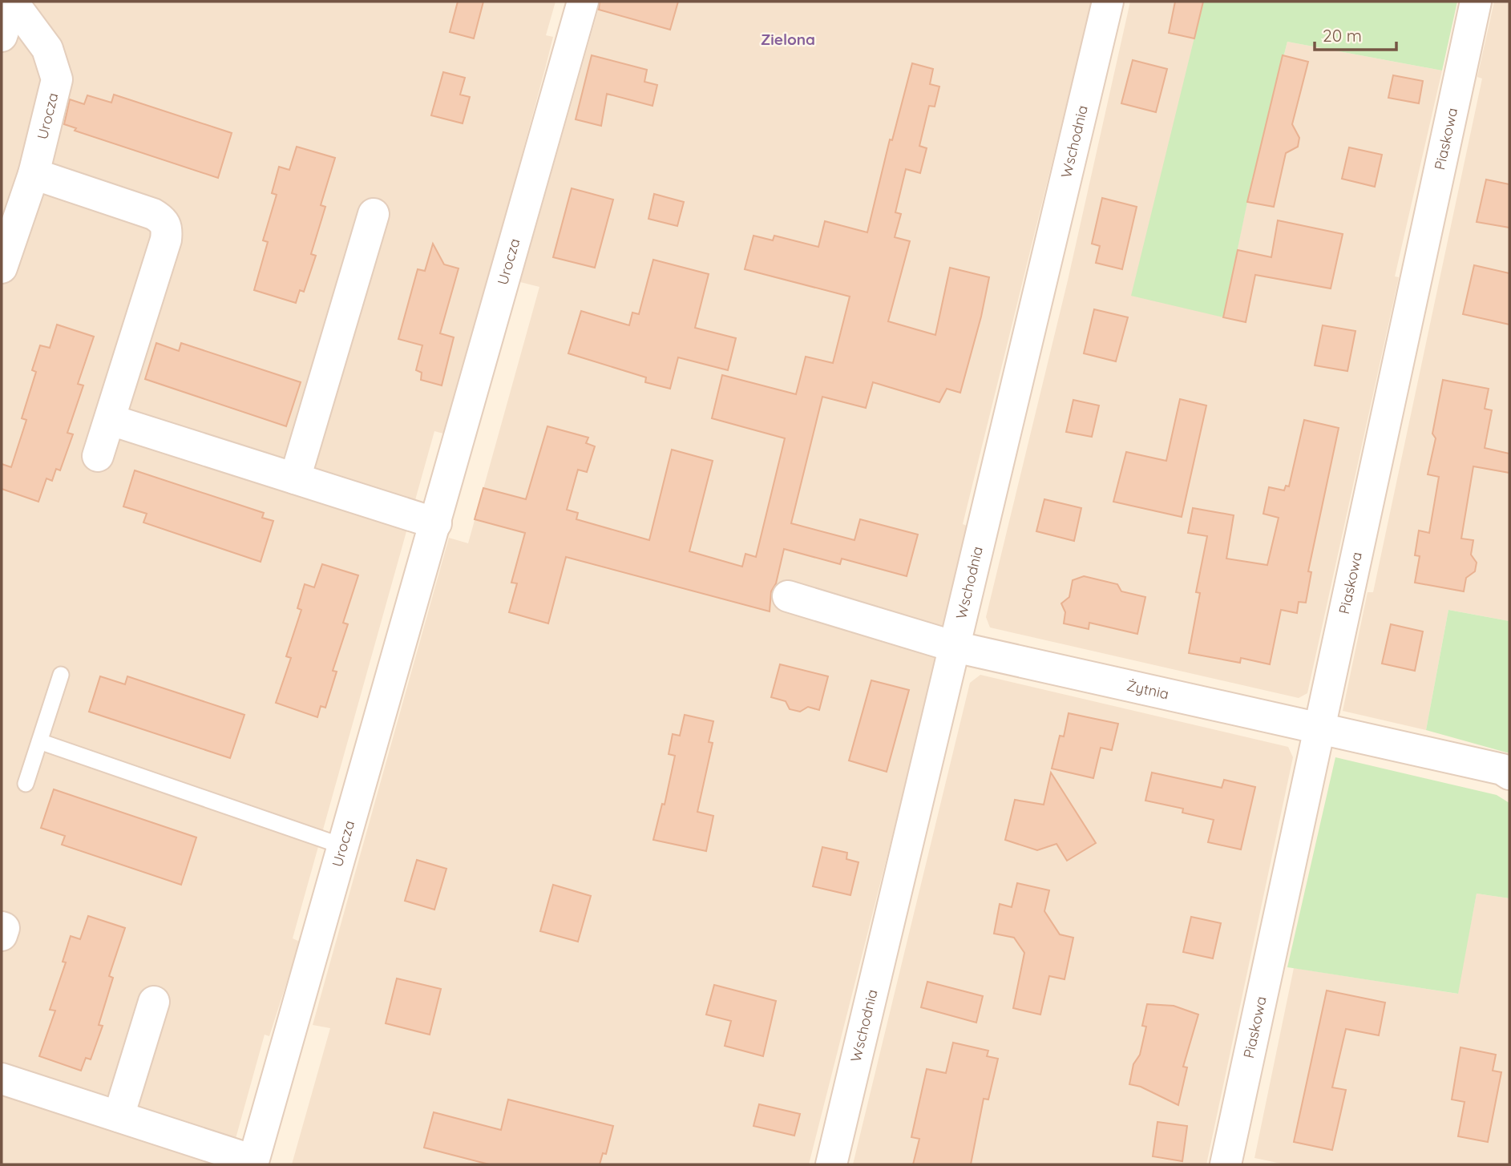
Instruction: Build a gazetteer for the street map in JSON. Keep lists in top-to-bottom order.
{
  "streets": {
    "street": [
      "Urocza",
      "Piaskowa",
      "Wschodnia",
      "Żytnia"
    ]
  },
  "crossings": [
    ["Piaskowa", "Żytnia"],
    ["Wschodnia", "Żytnia"]
  ],
  "districts": ["Zielona"],
  "scale_bar": "20 m"
}
